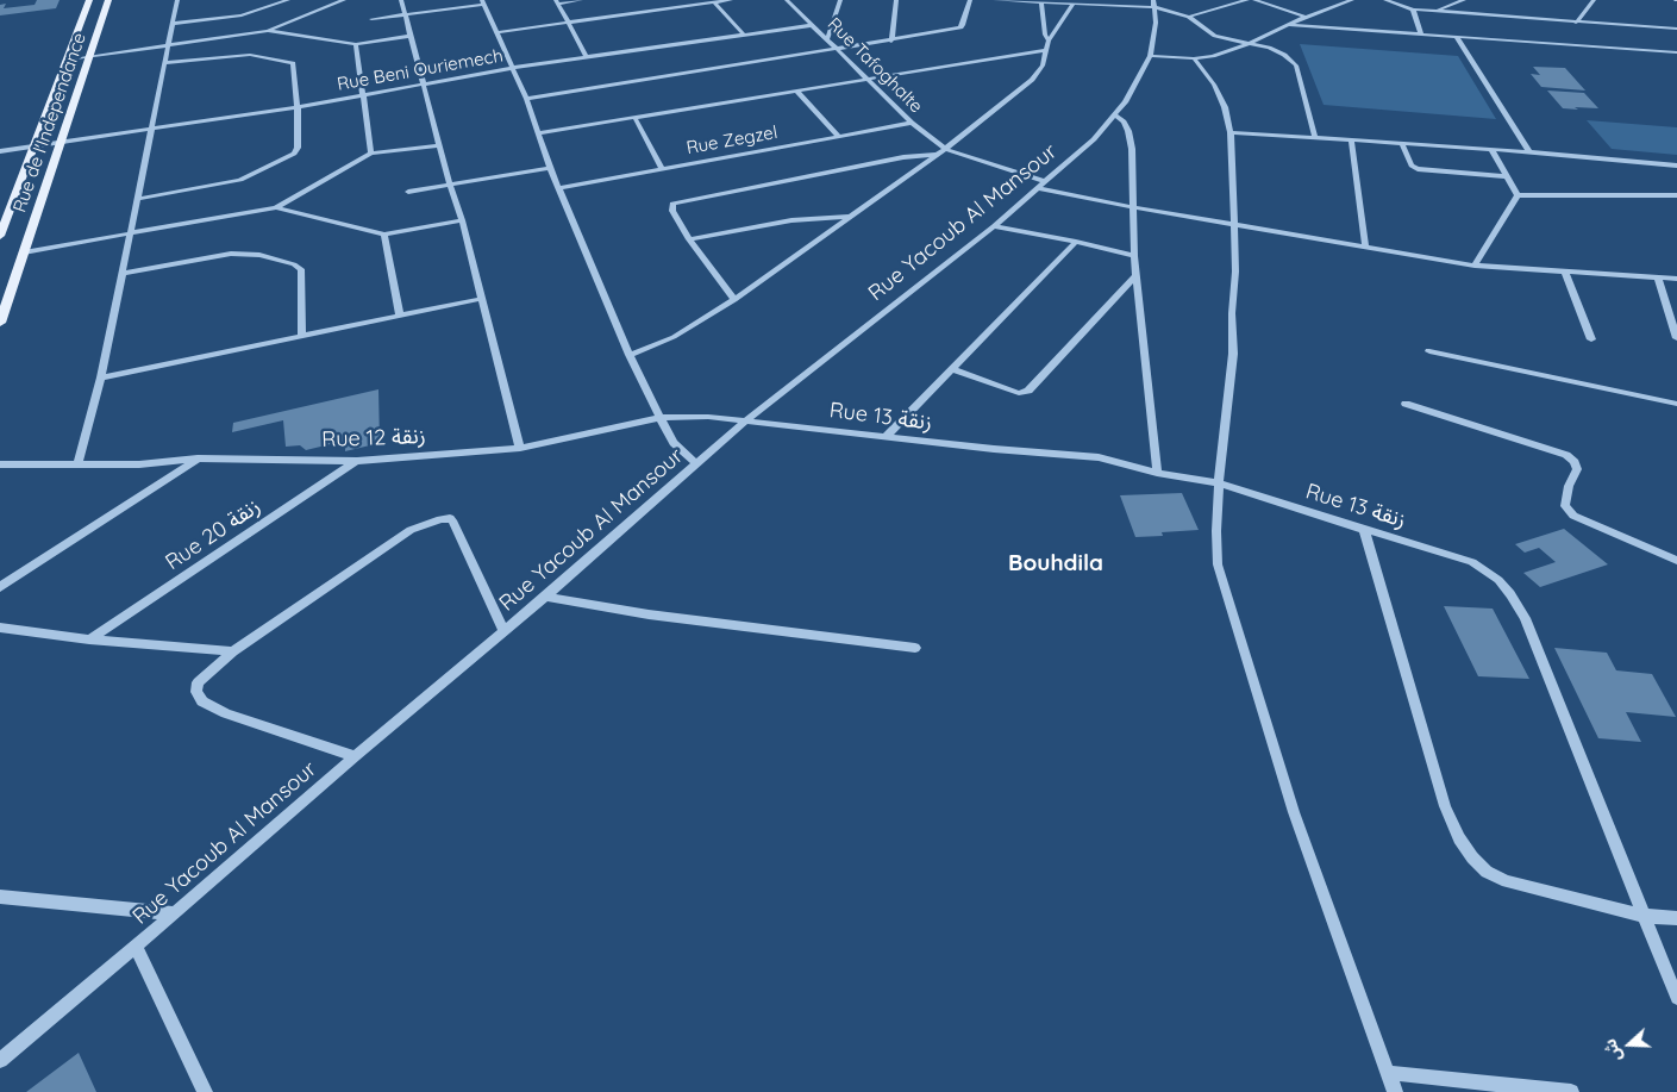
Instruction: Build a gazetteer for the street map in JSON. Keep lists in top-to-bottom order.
{
  "streets": {
    "main road": ["Rue de l'Independance"],
    "street": [
      "Rue Tafoghalte",
      "Rue Beni Ouriemech",
      "Rue Zegzel",
      "Rue Yacoub Al Mansour",
      "Rue 13 زنقة",
      "Rue 12 زنقة",
      "Rue 20 زنقة"
    ]
  },
  "crossings": [
    ["Rue Tafoghalte", "Rue Beni Ouriemech"],
    ["Rue Tafoghalte", "Rue Zegzel"],
    ["Rue Tafoghalte", "Rue Yacoub Al Mansour"],
    ["Rue Beni Ouriemech", "Rue de l'Independance"],
    ["Rue Yacoub Al Mansour", "Rue 13 زنقة"],
    ["Rue Yacoub Al Mansour", "Rue 12 زنقة"],
    ["Rue 13 زنقة", "Rue 12 زنقة"],
    ["Rue 12 زنقة", "Rue 20 زنقة"]
  ],
  "districts": ["Bouhdila"],
  "north": "left"
}
